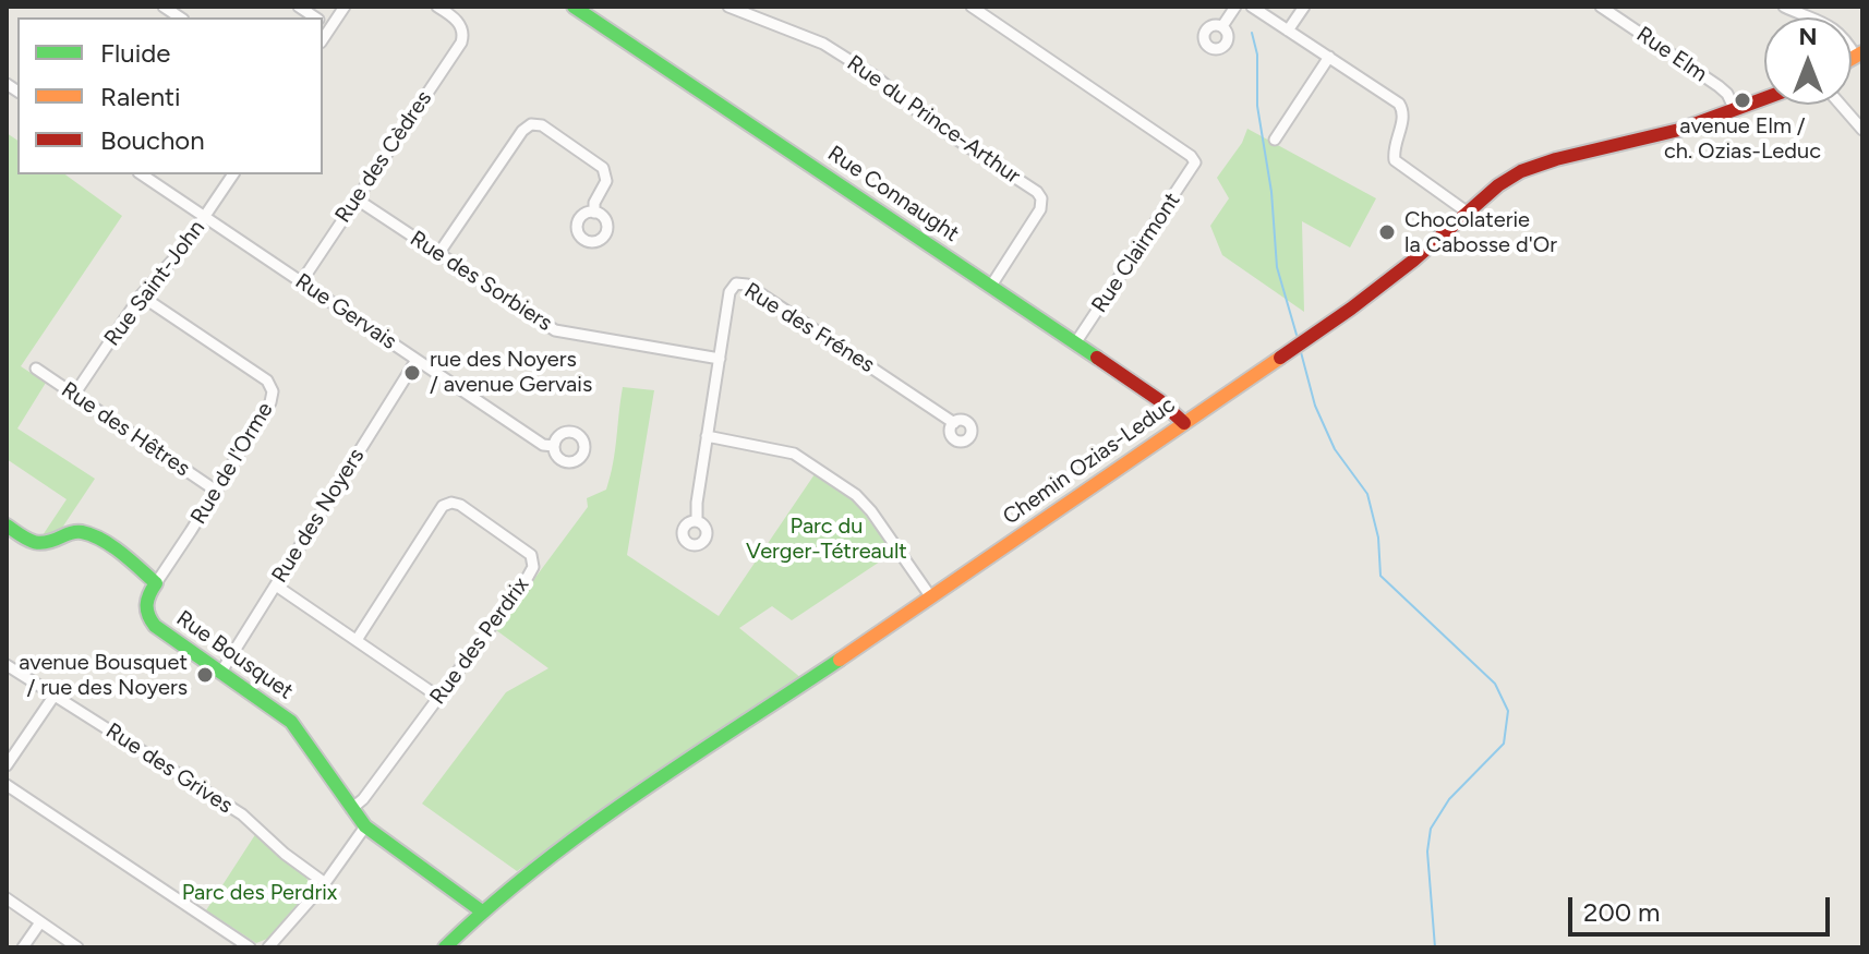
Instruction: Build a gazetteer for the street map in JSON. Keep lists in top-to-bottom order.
{
  "streets": {
    "street": [
      "Rue Elm",
      "Rue du Prince-Arthur",
      "Rue des Cèdres",
      "Rue Connaught",
      "Rue Clairmont",
      "Rue des Sorbiers",
      "Rue Saint-John",
      "Rue Gervais",
      "Rue des Frénes",
      "Rue des Hêtres",
      "Chemin Ozias-Leduc",
      "Rue de l'Orme",
      "Rue des Noyers",
      "Rue des Perdrix",
      "Rue Bousquet",
      "Rue des Grives"
    ]
  },
  "crossings": [
    ["Rue Elm", "Chemin Ozias-Leduc"],
    ["Rue du Prince-Arthur", "Rue Connaught"],
    ["Rue des Cèdres", "Rue des Sorbiers"],
    ["Rue des Cèdres", "Rue Gervais"],
    ["Rue Connaught", "Rue Clairmont"],
    ["Rue Connaught", "Chemin Ozias-Leduc"],
    ["Rue des Sorbiers", "Rue des Frénes"],
    ["Rue Saint-John", "Rue Gervais"],
    ["Rue Saint-John", "Rue des Hêtres"],
    ["Rue Saint-John", "Rue de l'Orme"],
    ["Rue Gervais", "Rue des Noyers"],
    ["Rue des Hêtres", "Rue de l'Orme"],
    ["Chemin Ozias-Leduc", "Rue Bousquet"],
    ["Rue de l'Orme", "Rue Bousquet"],
    ["Rue des Noyers", "Rue Bousquet"],
    ["Rue des Perdrix", "Rue Bousquet"]
  ],
  "parks": ["Parc du Verger-Tétreault", "Parc des Perdrix"],
  "places": [
    "avenue Elm / ch. Ozias-Leduc",
    "Chocolaterie la Cabosse d'Or",
    "rue des Noyers / avenue Gervais",
    "avenue Bousquet / rue des Noyers"
  ],
  "legend": ["Fluide", "Ralenti", "Bouchon"],
  "scale_bar": "200 m",
  "north": "top"
}
